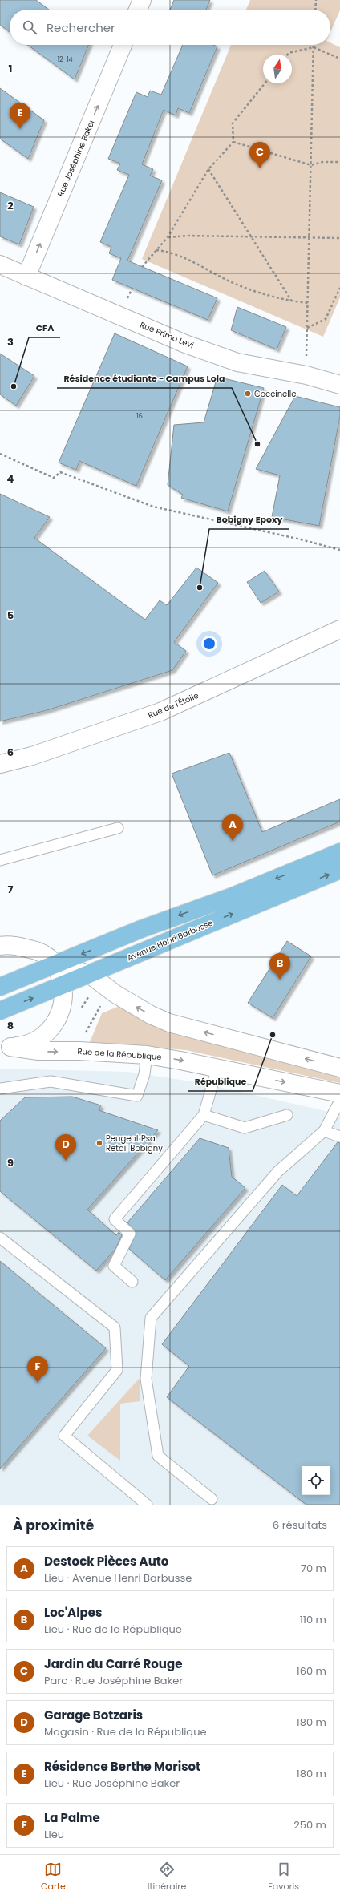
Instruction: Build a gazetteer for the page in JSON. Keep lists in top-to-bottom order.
{
  "streets": {
    "main road": ["Avenue Henri Barbusse"],
    "street": [
      "Rue Joséphine Baker",
      "Rue Primo Levi",
      "Rue de l'Étoile",
      "Rue de la République"
    ]
  },
  "crossings": [
    ["Rue Joséphine Baker", "Rue Primo Levi"]
  ],
  "one_way": ["Rue Joséphine Baker"],
  "places": [
    "CFA",
    "Coccinelle",
    "Résidence étudiante - Campus Lola",
    "Bobigny Epoxy",
    "République",
    "Peugeot Psa Retail Bobigny"
  ],
  "house_numbers": ["12-14", "16"],
  "north": "top",
  "page": {
    "search": "Rechercher",
    "pins": [
      "E",
      "C",
      "A",
      "B",
      "D",
      "F"
    ],
    "heading": ["À proximité", "6 résultats"],
    "list": [
      {
        "mark": "A",
        "name": "Destock Pièces Auto",
        "note": "Lieu · Avenue Henri Barbusse",
        "value": "70 m"
      },
      {
        "mark": "B",
        "name": "Loc'Alpes",
        "note": "Lieu · Rue de la République",
        "value": "110 m"
      },
      {
        "mark": "C",
        "name": "Jardin du Carré Rouge",
        "note": "Parc · Rue Joséphine Baker",
        "value": "160 m"
      },
      {
        "mark": "D",
        "name": "Garage Botzaris",
        "note": "Magasin · Rue de la République",
        "value": "180 m"
      },
      {
        "mark": "E",
        "name": "Résidence Berthe Morisot",
        "note": "Lieu · Rue Joséphine Baker",
        "value": "180 m"
      },
      {
        "mark": "F",
        "name": "La Palme",
        "note": "Lieu",
        "value": "250 m"
      }
    ],
    "nav": ["Carte", "Itinéraire", "Favoris"]
  },
  "grid": {
    "rows": [
      "1",
      "2",
      "3",
      "4",
      "5",
      "6",
      "7",
      "8",
      "9"
    ]
  }
}
